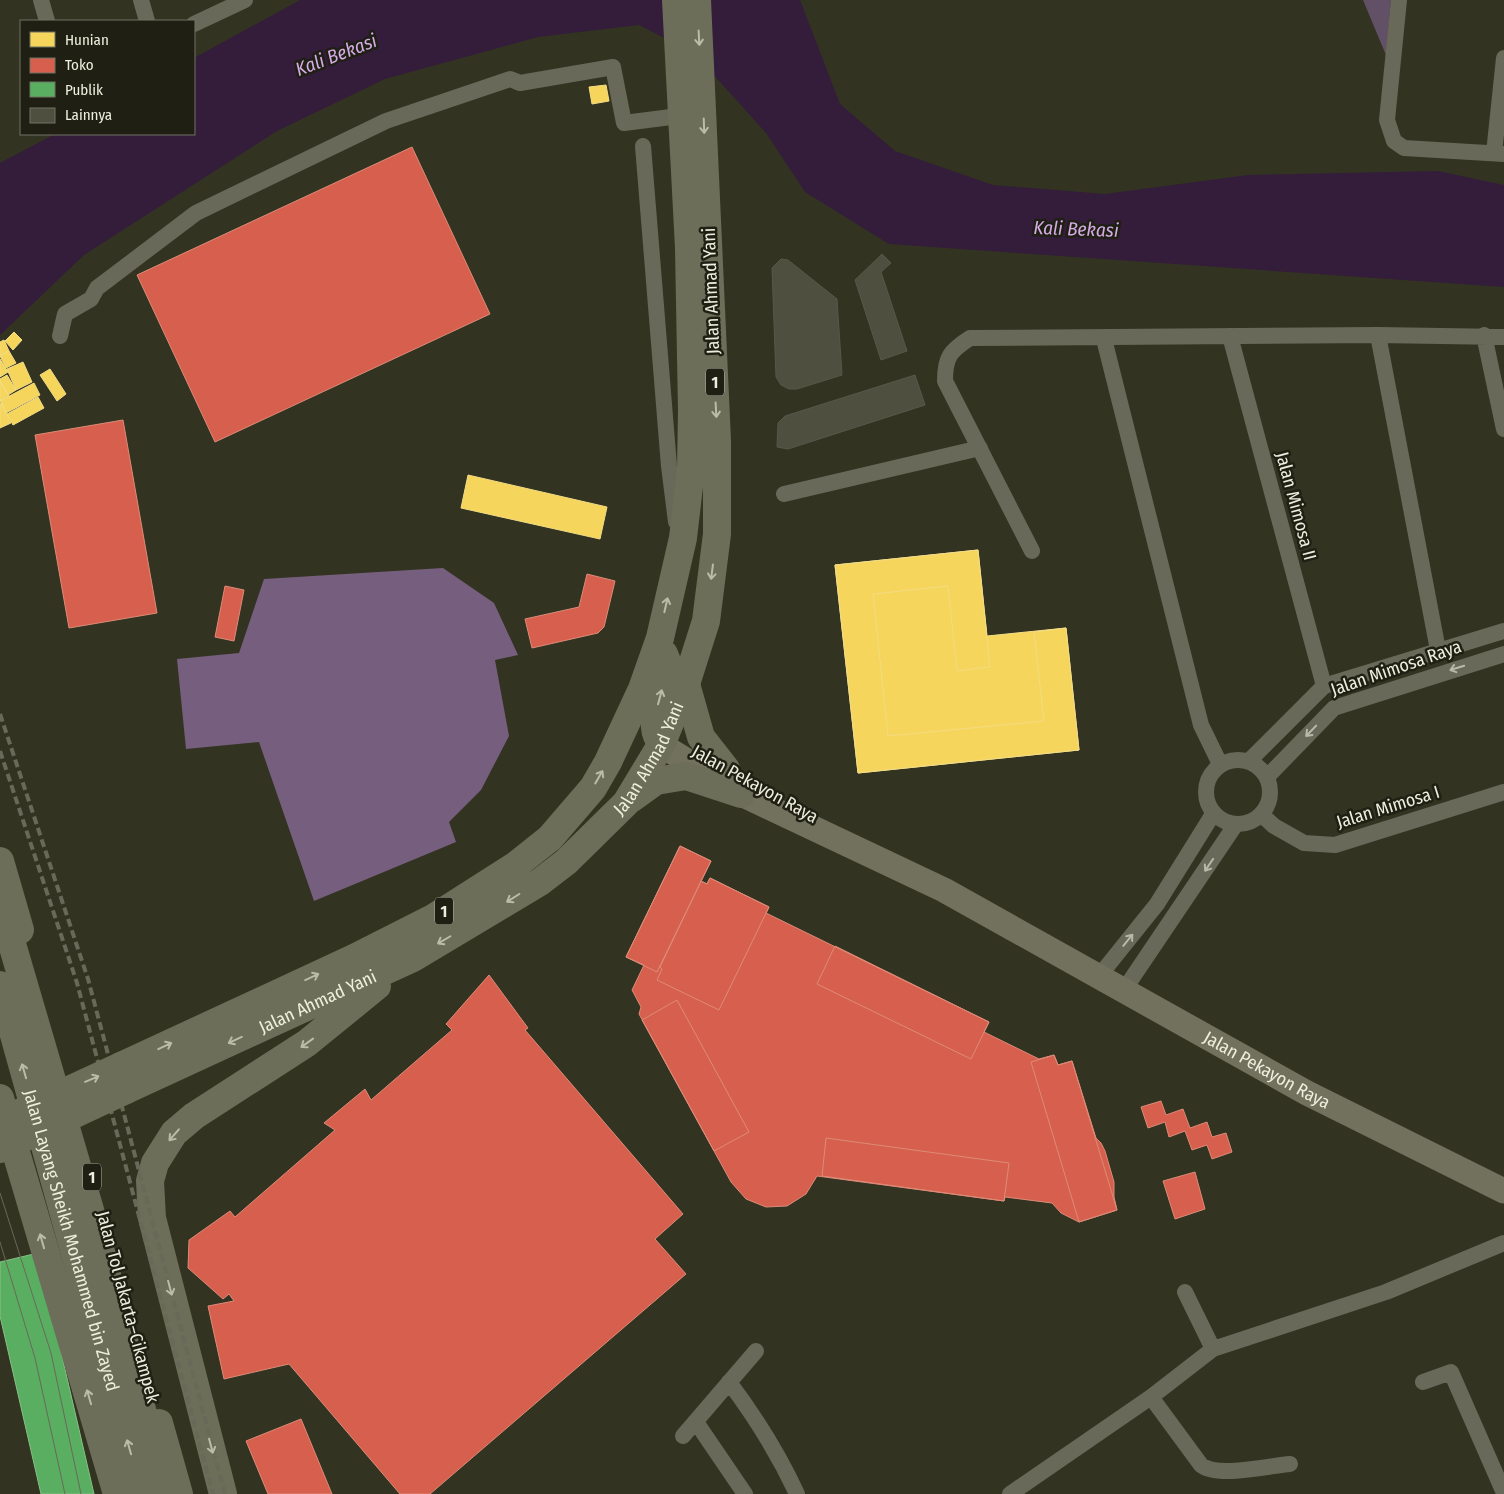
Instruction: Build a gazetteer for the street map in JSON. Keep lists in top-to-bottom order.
{
  "streets": {
    "highway": [
      "Jalan Ahmad Yani",
      "1",
      "Jalan Layang Sheikh Mohammed bin Zayed",
      "Jalan Tol Jakarta–Cikampek"
    ],
    "main road": ["Jalan Pekayon Raya"],
    "street": ["Jalan Mimosa II", "Jalan Mimosa Raya", "Jalan Mimosa I"]
  },
  "crossings": [
    ["Jalan Ahmad Yani", "Jalan Pekayon Raya"],
    ["Jalan Mimosa Raya", "Jalan Mimosa I"]
  ],
  "water": ["Kali Bekasi"],
  "legend": [
    "Hunian",
    "Toko",
    "Publik",
    "Lainnya"
  ]
}
